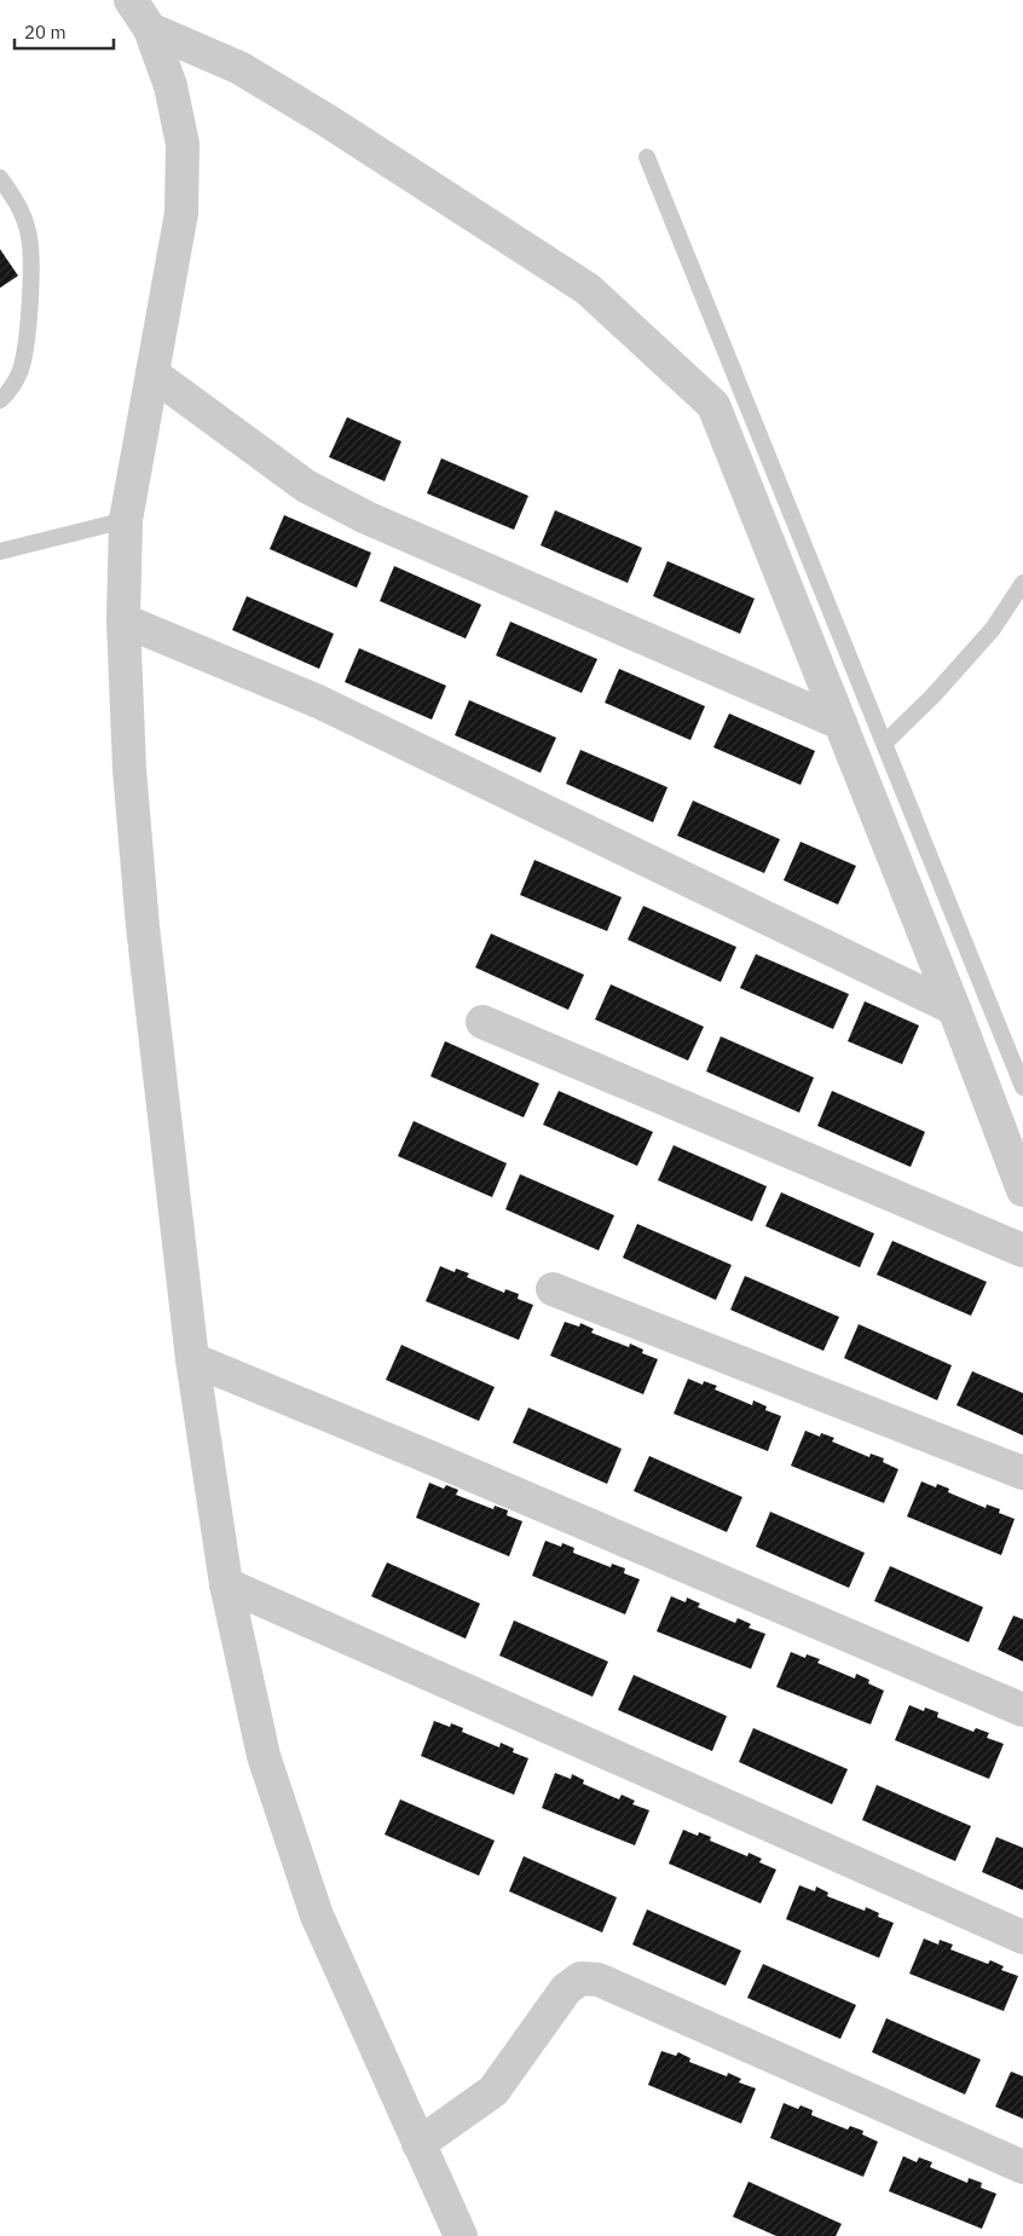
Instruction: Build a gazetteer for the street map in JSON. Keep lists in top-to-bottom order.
{
  "scale_bar": "20 m"
}
